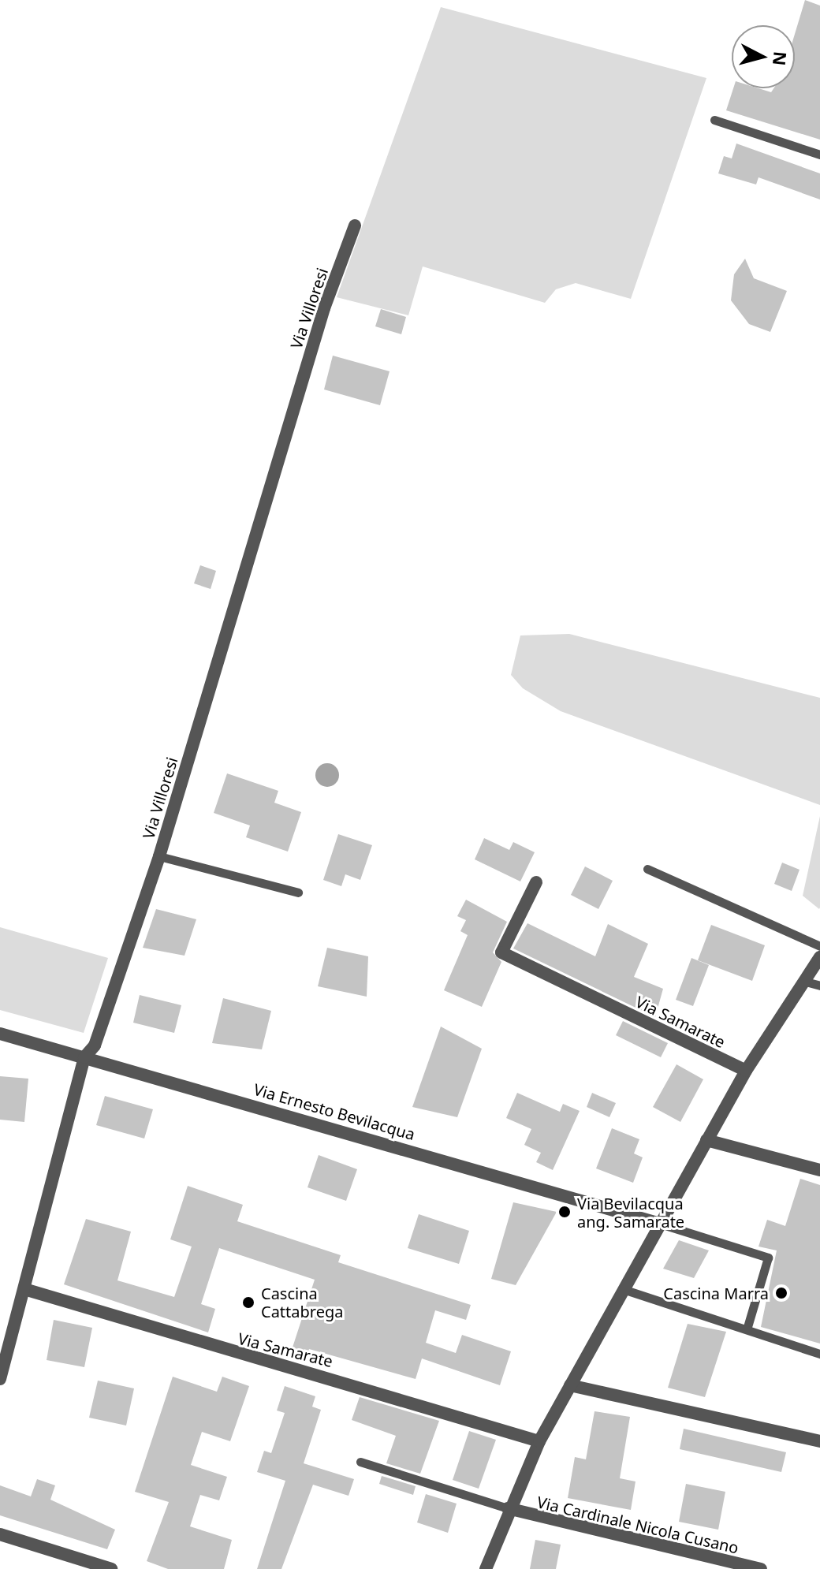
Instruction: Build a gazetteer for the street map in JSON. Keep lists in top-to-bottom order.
{
  "streets": {
    "street": [
      "Via Villoresi",
      "Via Samarate",
      "Via Ernesto Bevilacqua",
      "Via Cardinale Nicola Cusano"
    ]
  },
  "crossings": [
    ["Via Villoresi", "Via Samarate"],
    ["Via Villoresi", "Via Ernesto Bevilacqua"]
  ],
  "places": ["Via Bevilacqua ang. Samarate", "Cascina Marra", "Cascina Cattabrega"],
  "north": "right"
}
